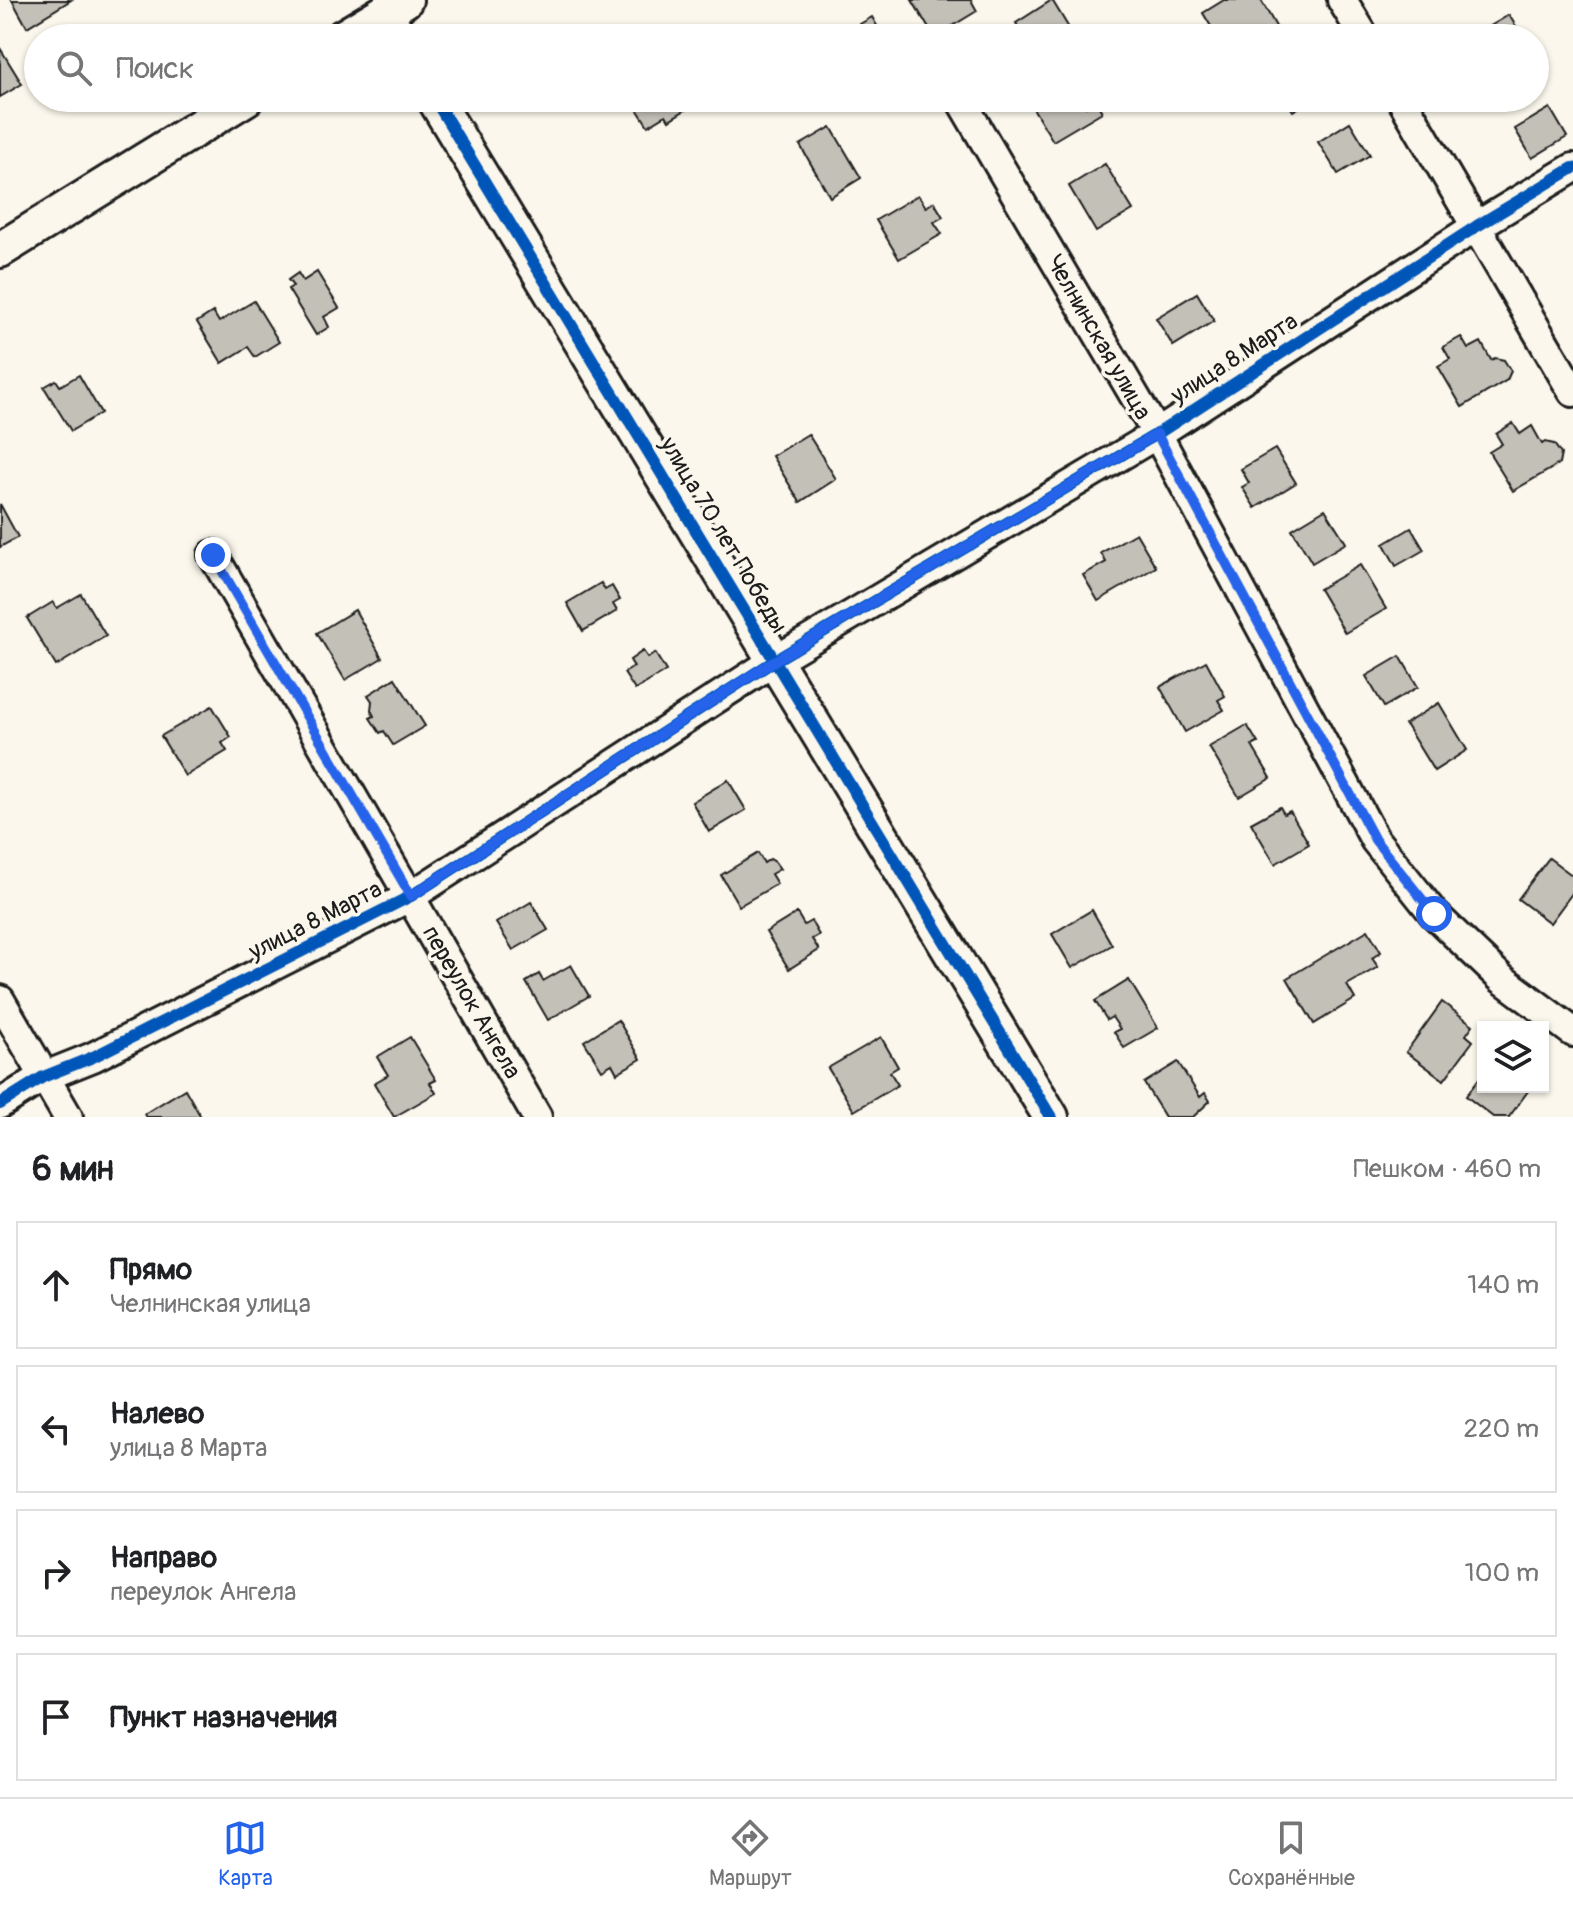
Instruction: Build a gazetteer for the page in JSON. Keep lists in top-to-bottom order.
{
  "streets": {
    "street": [
      "Челнинская улица",
      "улица 8 Марта",
      "улица 70 лет Победы",
      "переулок Ангела"
    ]
  },
  "crossings": [
    ["Челнинская улица", "улица 8 Марта"],
    ["улица 8 Марта", "улица 70 лет Победы"],
    ["улица 8 Марта", "переулок Ангела"]
  ],
  "page": {
    "search": "Поиск",
    "heading": ["6 мин", "Пешком · 460 m"],
    "list": [
      ["Прямо", "Челнинская улица", "140 m"],
      ["Налево", "улица 8 Марта", "220 m"],
      ["Направо", "переулок Ангела", "100 m"],
      "Пункт назначения"
    ],
    "nav": ["Карта", "Маршрут", "Сохранённые"]
  }
}
